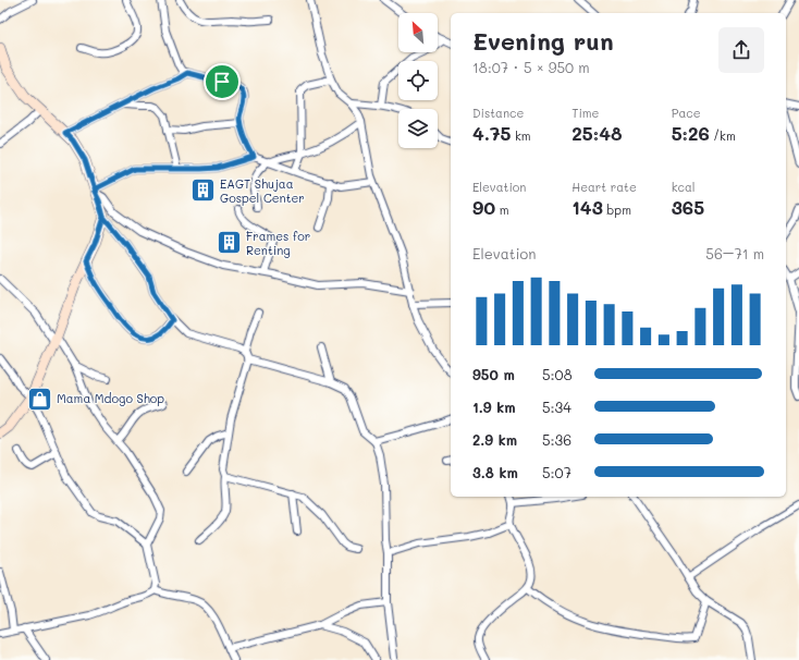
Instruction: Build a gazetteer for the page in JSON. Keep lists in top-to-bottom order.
{
  "places": {
    "building": ["EAGT Shujaa Gospel Center", "Frames for Renting"],
    "shop": ["Mama Mdogo Shop"]
  },
  "north": "top left",
  "page": {
    "heading": ["Evening run", "18:07 · 5 × 950 m"],
    "stats": [
      ["Distance", "4.75 km"],
      ["Time", "25:48"],
      ["Pace", "5:26 /km"],
      ["Elevation", "90 m"],
      ["Heart rate", "143 bpm"],
      ["kcal", "365"]
    ],
    "chart": ["Elevation", "56–71 m"],
    "list": [
      {
        "name": "950 m",
        "note": "5:08"
      },
      {
        "name": "1.9 km",
        "note": "5:34"
      },
      {
        "name": "2.9 km",
        "note": "5:36"
      },
      {
        "name": "3.8 km",
        "note": "5:07"
      }
    ]
  }
}
